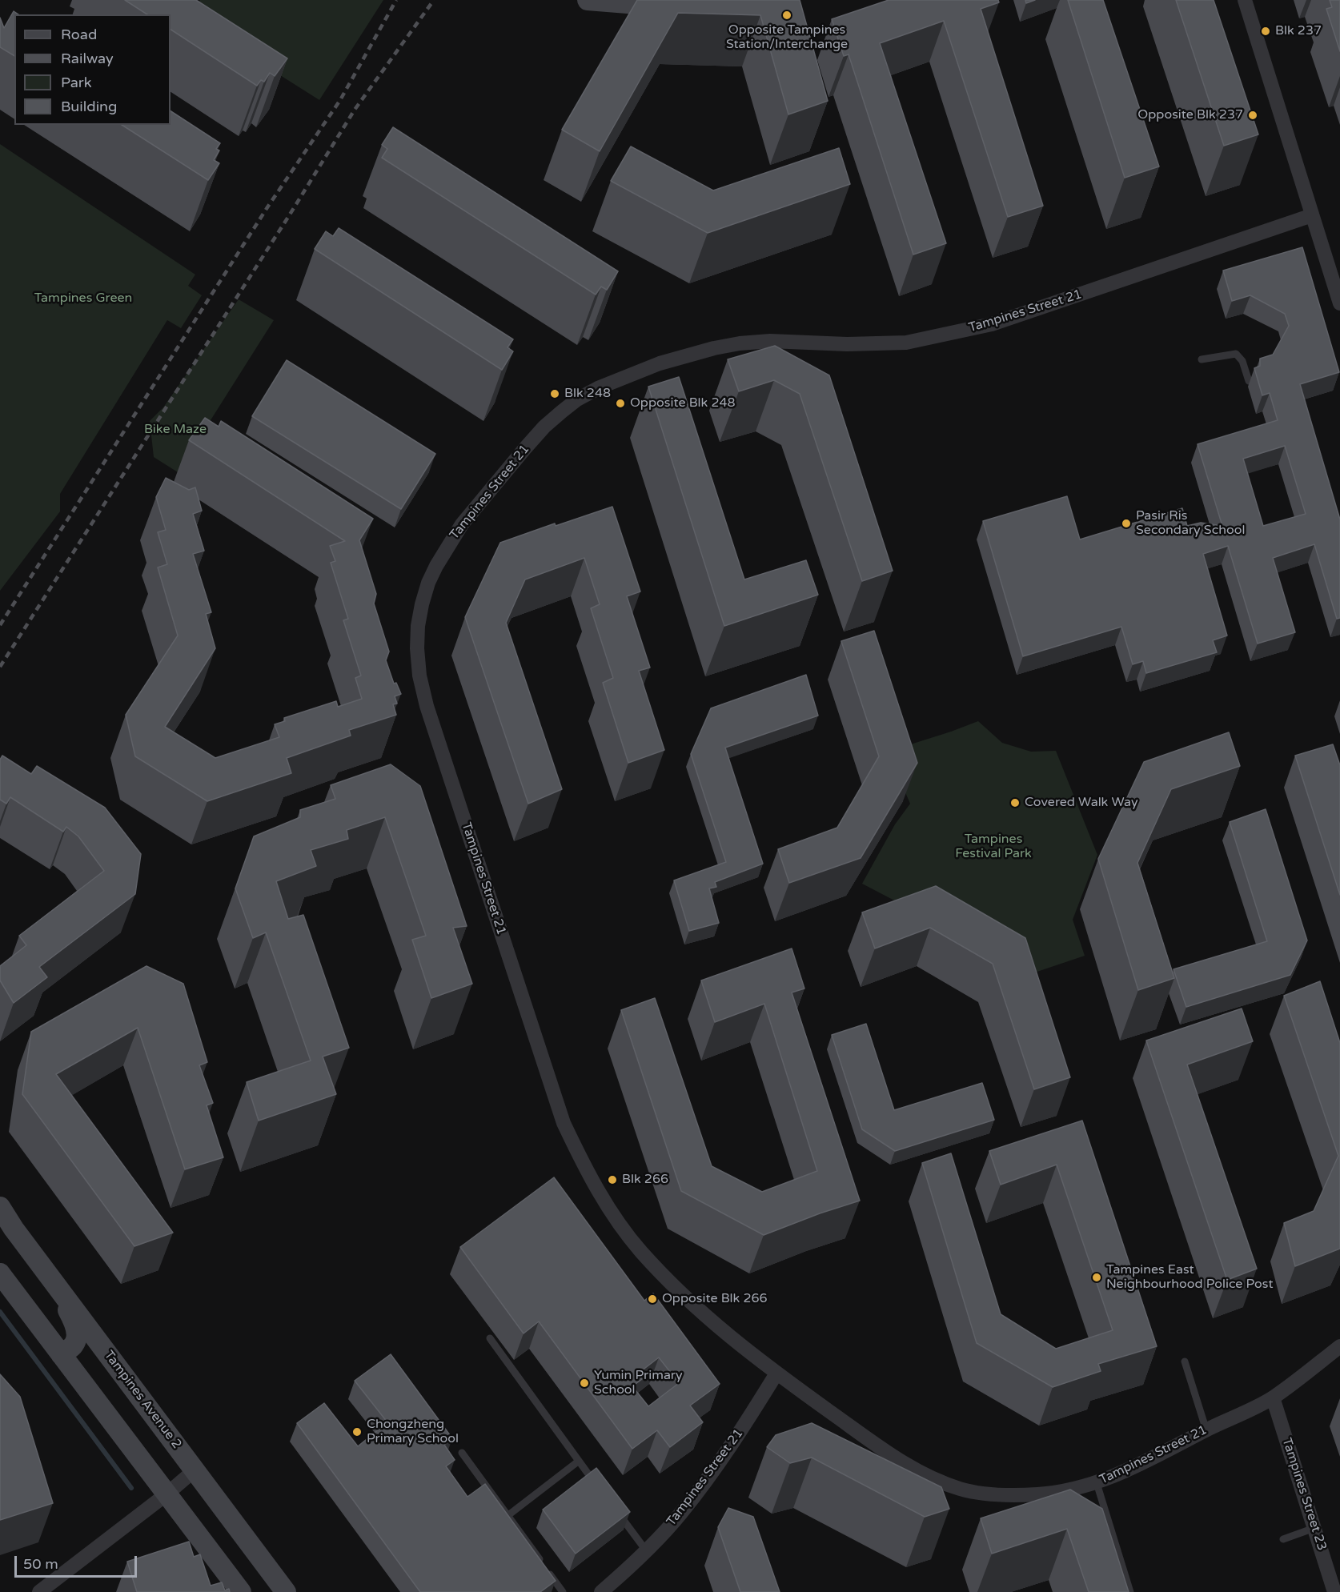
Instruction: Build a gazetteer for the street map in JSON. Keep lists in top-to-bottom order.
{
  "streets": {
    "main road": ["Tampines Avenue 2"],
    "street": ["Tampines Street 21", "Tampines Street 23"]
  },
  "crossings": [
    ["Tampines Street 21", "Tampines Street 23"]
  ],
  "parks": ["Tampines Green", "Bike Maze", "Tampines Festival Park"],
  "places": [
    "Opposite Tampines Station/Interchange",
    "Blk 237",
    "Opposite Blk 237",
    "Blk 248",
    "Opposite Blk 248",
    "Pasir Ris Secondary School",
    "Covered Walk Way",
    "Blk 266",
    "Tampines East Neighbourhood Police Post",
    "Opposite Blk 266",
    "Yumin Primary School",
    "Chongzheng Primary School"
  ],
  "legend": [
    "Road",
    "Railway",
    "Park",
    "Building"
  ],
  "scale_bar": "50 m"
}
